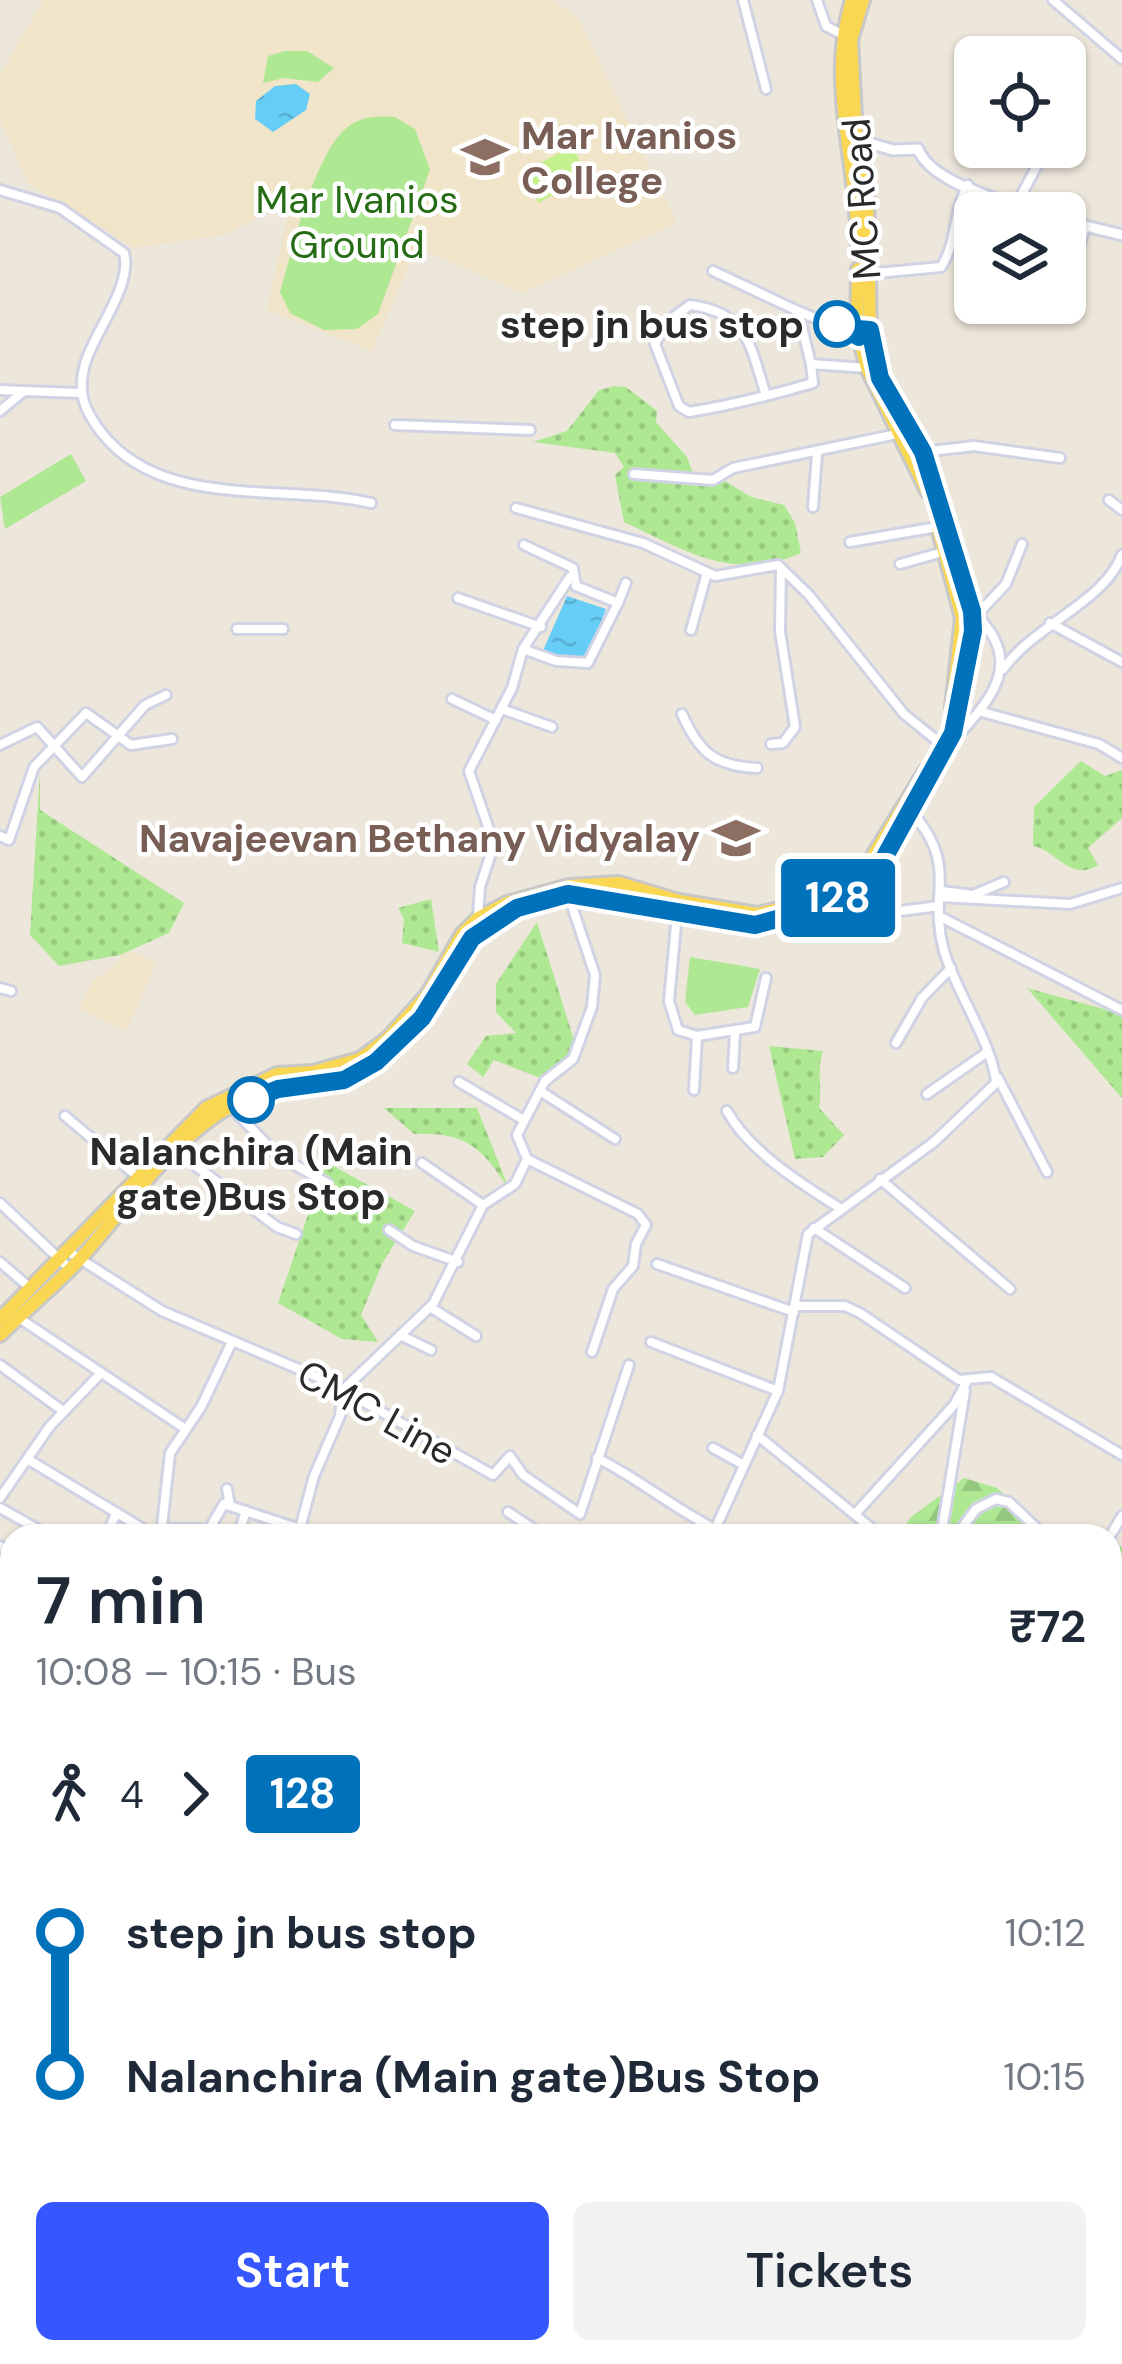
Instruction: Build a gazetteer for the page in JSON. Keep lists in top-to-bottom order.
{
  "streets": {
    "main road": ["MC Road"],
    "street": ["CMC Line"]
  },
  "crossings": [
    ["MC Road", "CMC Line"]
  ],
  "parks": ["Mar Ivanios Ground"],
  "places": {
    "school or university": ["Mar Ivanios College", "Navajeevan Bethany Vidyalay"],
    "other": ["step jn bus stop", "Nalanchira (Main gate)Bus Stop"]
  },
  "lines": ["bus line 128"],
  "page": {
    "on_map": "128",
    "heading": ["7 min", "10:08 – 10:15 · Bus", "₹72"],
    "legs": ["4", "128"],
    "list": [
      {
        "name": "step jn bus stop",
        "value": "10:12"
      },
      {
        "name": "Nalanchira (Main gate)Bus Stop",
        "value": "10:15"
      }
    ],
    "buttons": ["Start", "Tickets"]
  }
}
